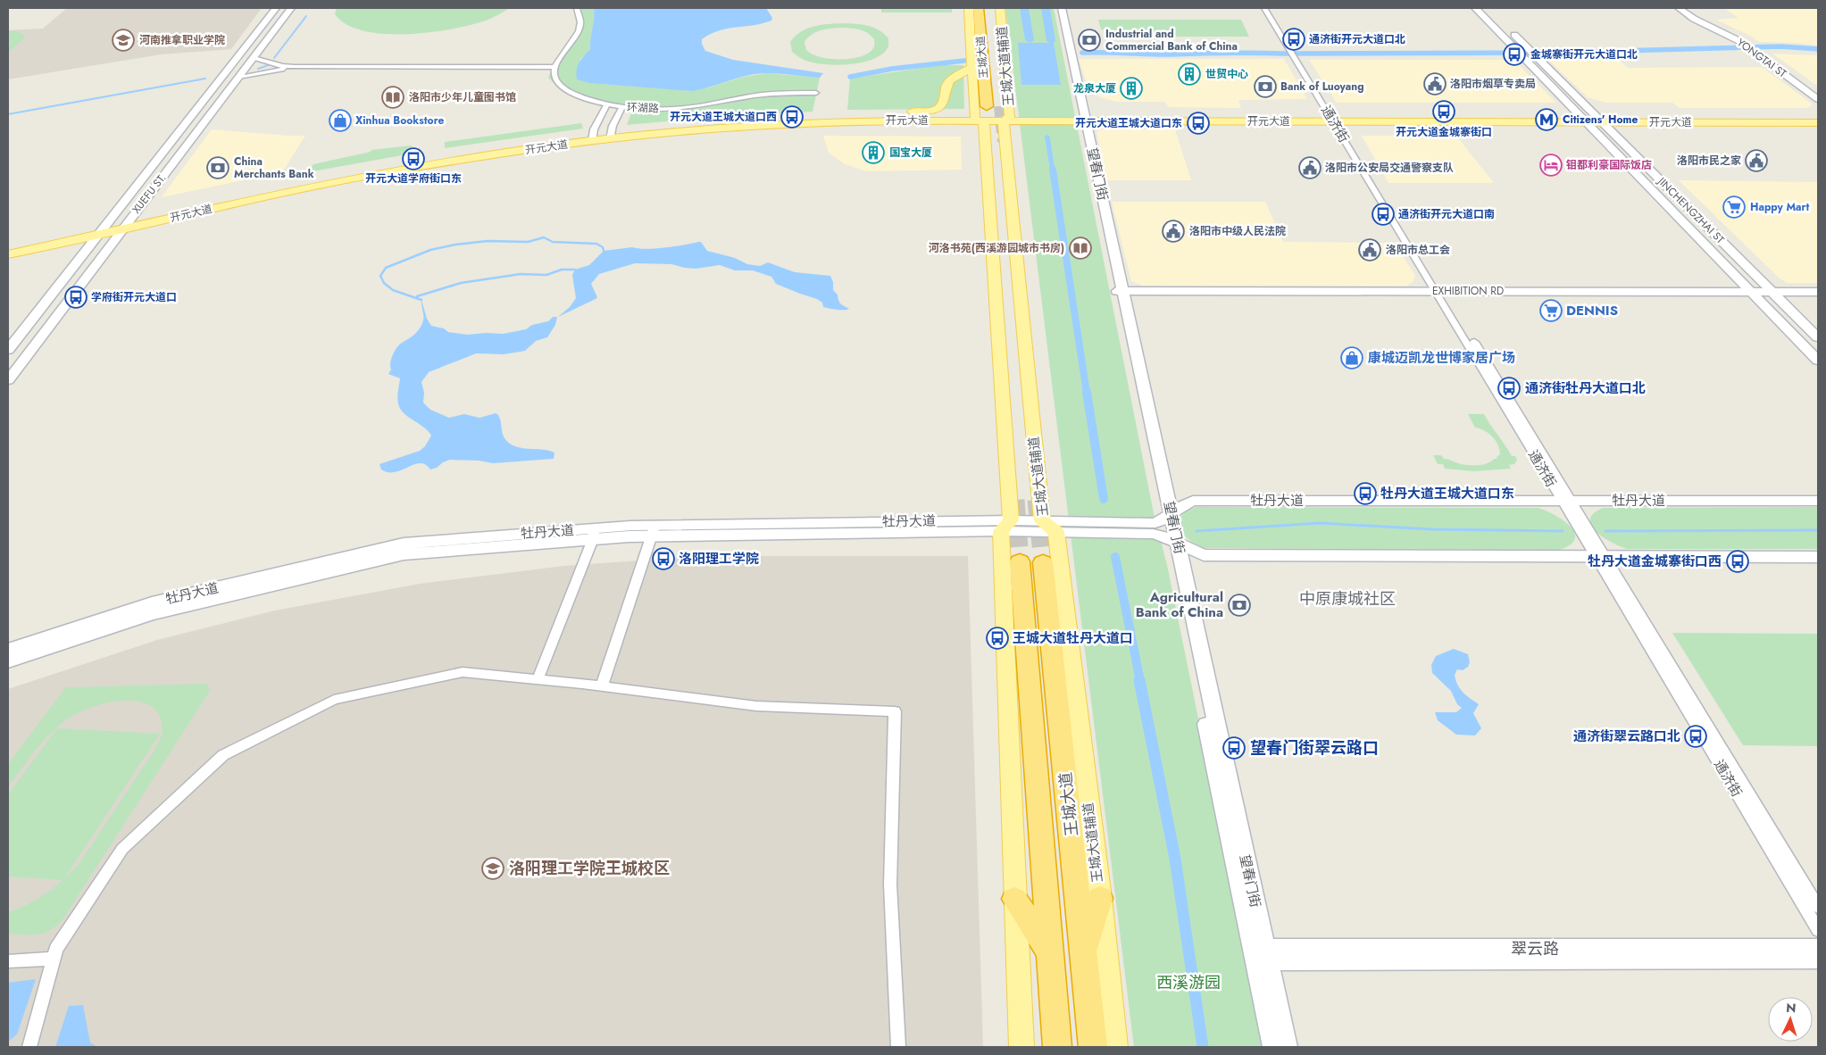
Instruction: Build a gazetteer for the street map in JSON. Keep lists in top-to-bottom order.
{
  "streets": {
    "highway": ["王城大道"],
    "main road": [
      "YONGTAI ST",
      "王城大道辅道",
      "开元大道",
      "望春门街",
      "XUEFU ST.",
      "JINCHENGZHAI ST",
      "EXHIBITION RD",
      "牡丹大道",
      "翠云路"
    ],
    "street": ["环湖路", "通济街"]
  },
  "crossings": [
    ["王城大道辅道", "开元大道"],
    ["王城大道辅道", "牡丹大道"],
    ["开元大道", "通济街"],
    ["开元大道", "望春门街"],
    ["开元大道", "XUEFU ST."],
    ["开元大道", "JINCHENGZHAI ST"],
    ["通济街", "EXHIBITION RD"],
    ["通济街", "牡丹大道"],
    ["望春门街", "EXHIBITION RD"],
    ["望春门街", "牡丹大道"],
    ["望春门街", "翠云路"],
    ["JINCHENGZHAI ST", "EXHIBITION RD"]
  ],
  "districts": ["中原康城社区"],
  "parks": ["西溪游园"],
  "places": {
    "bus stop": [
      "通济街开元大道口北",
      "金城寨街开元大道口北",
      "开元大道金城寨街口",
      "开元大道王城大道口西",
      "开元大道王城大道口东",
      "开元大道学府街口东",
      "通济街开元大道口南",
      "学府街开元大道口",
      "通济街牡丹大道口北",
      "牡丹大道王城大道口东",
      "洛阳理工学院",
      "牡丹大道金城寨街口西",
      "王城大道牡丹大道口",
      "通济街翠云路口北",
      "望春门街翠云路口"
    ],
    "school or university": ["河南推拿职业学院", "洛阳理工学院王城校区"],
    "bank": [
      "Industrial and Commercial Bank of China",
      "Bank of Luoyang",
      "China Merchants Bank",
      "Agricultural Bank of China"
    ],
    "building": ["世贸中心", "龙泉大厦", "国宝大厦"],
    "public building": [
      "洛阳市烟草专卖局",
      "洛阳市民之家",
      "洛阳市公安局交通警察支队",
      "洛阳市中级人民法院",
      "洛阳市总工会"
    ],
    "library": ["洛阳市少年儿童图书馆", "河洛书苑(西溪游园城市书房)"],
    "metro station": ["Citizens' Home"],
    "shop": ["Xinhua Bookstore", "康城迈凯龙世博家居广场"],
    "hotel": ["钼都利豪国际饭店"],
    "supermarket": ["Happy Mart", "DENNIS"]
  },
  "north": "top"
}
